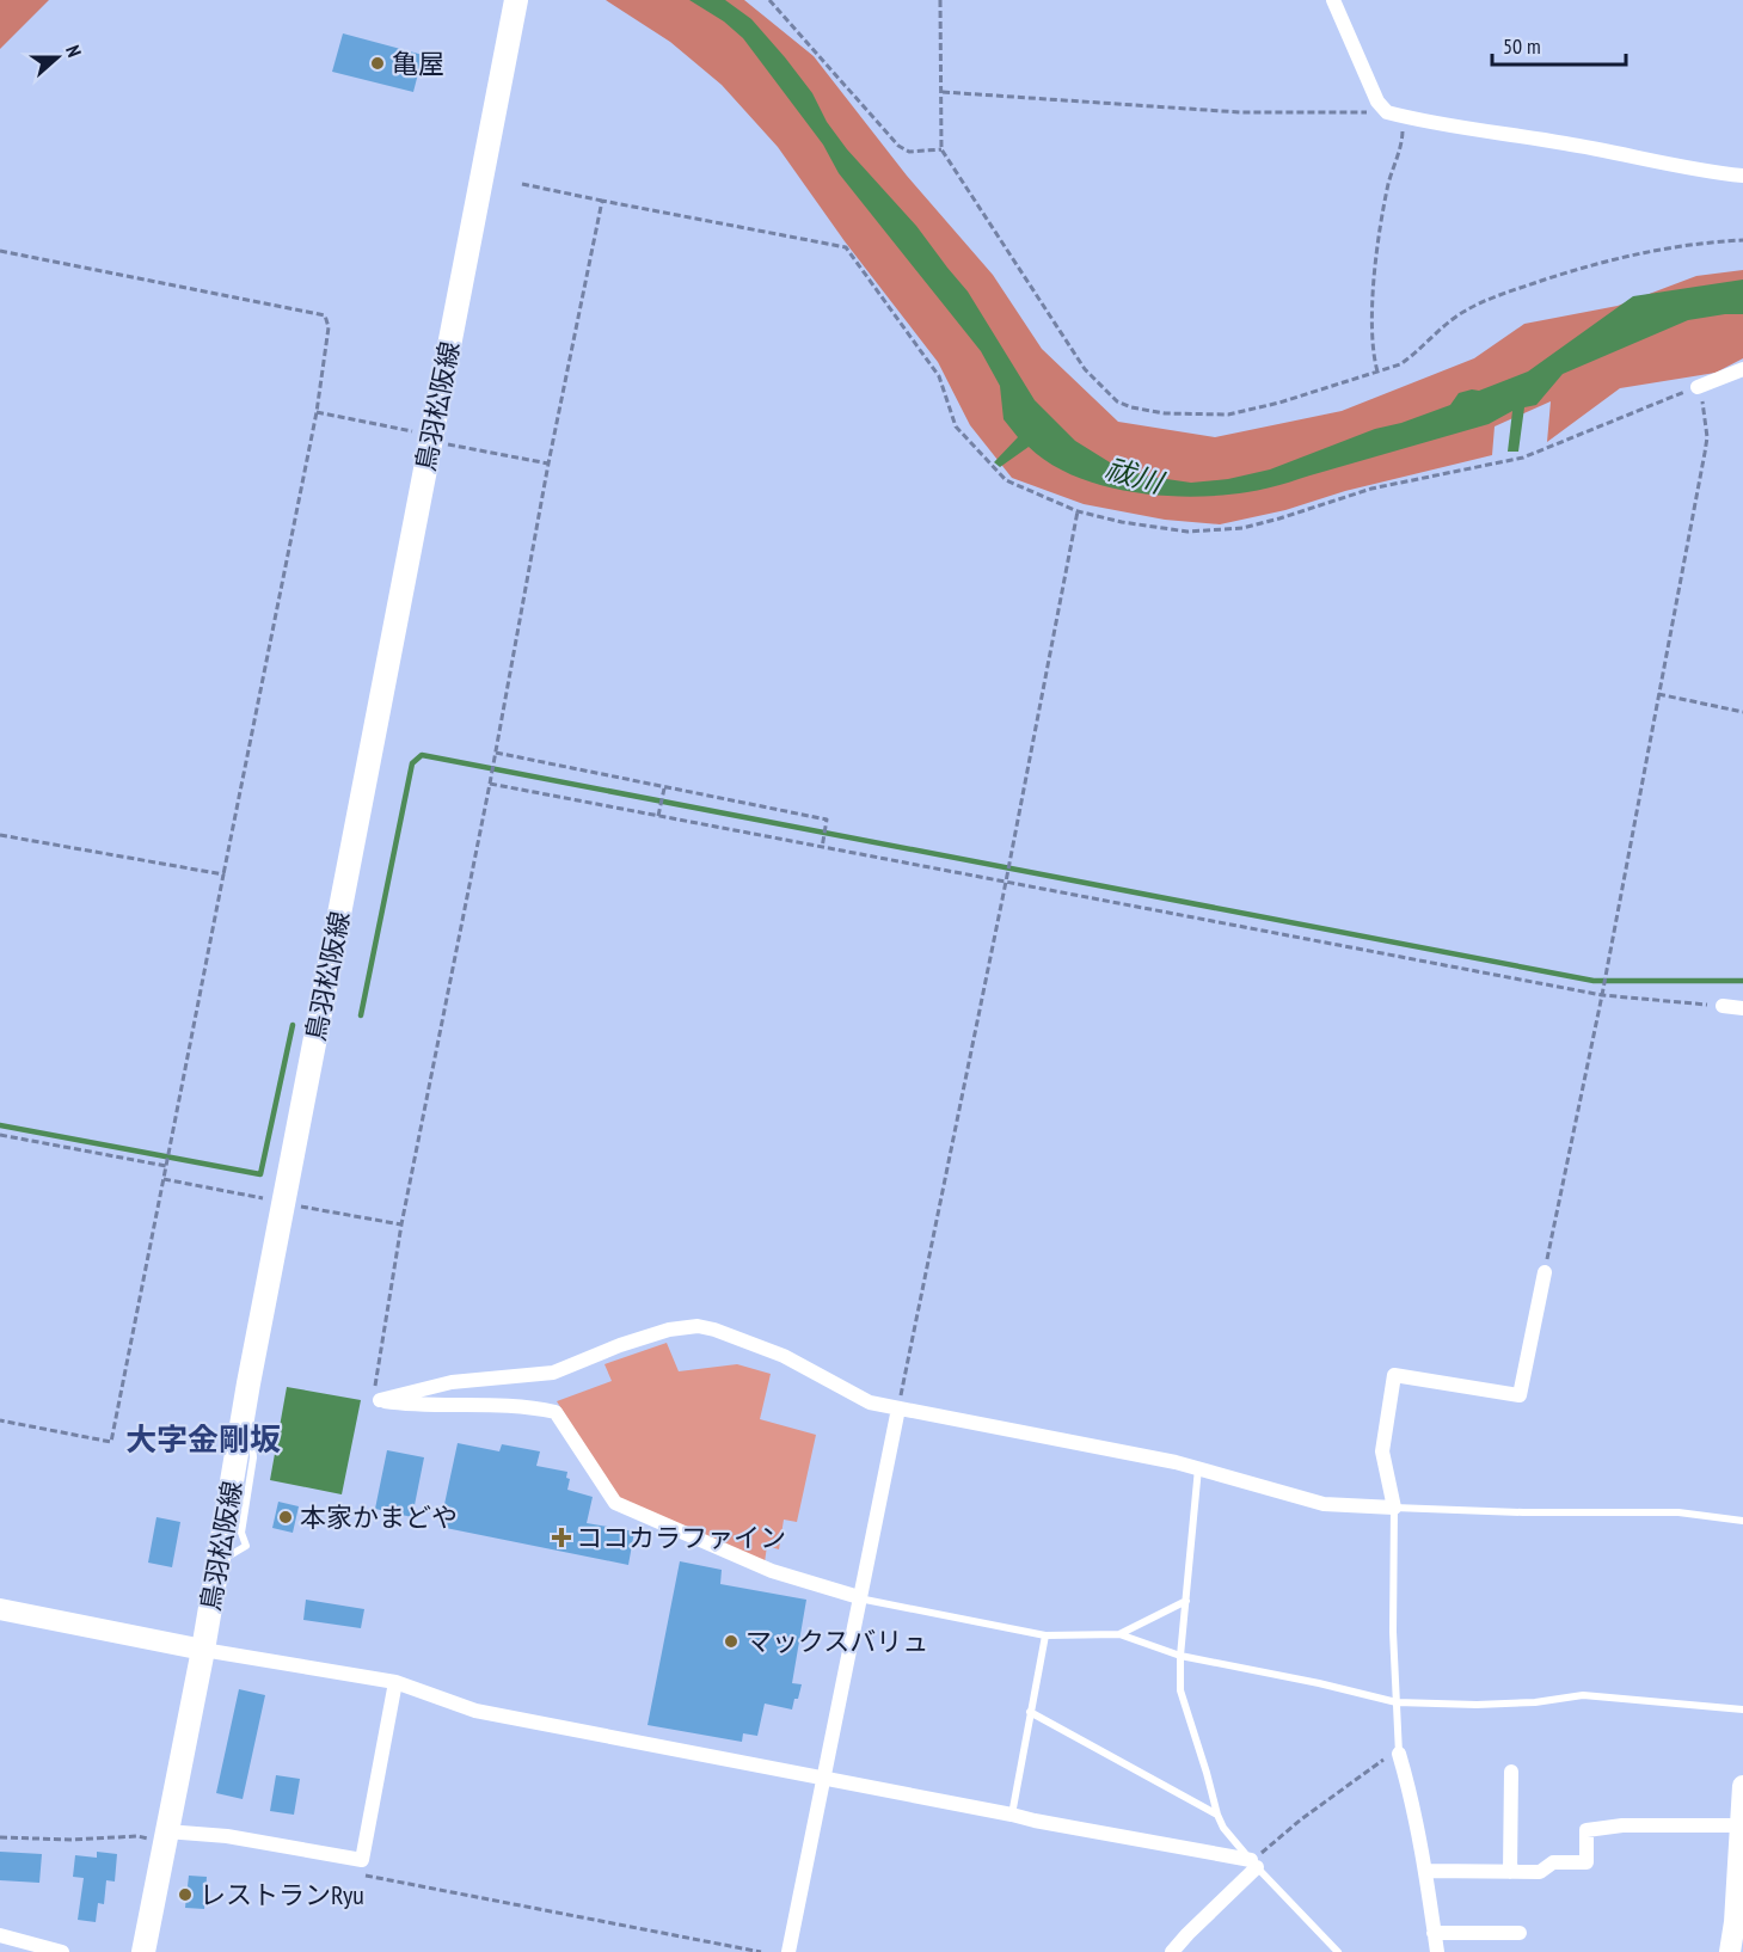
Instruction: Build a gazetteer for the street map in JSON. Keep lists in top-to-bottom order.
{
  "streets": {
    "main road": ["鳥羽松阪線"]
  },
  "districts": ["大字金剛坂"],
  "water": ["祓川"],
  "places": {
    "other": [
      "亀屋",
      "本家かまどや",
      "マックスバリュ",
      "レストランRyu"
    ],
    "health": ["ココカラファイン"]
  },
  "scale_bar": "50 m",
  "north": "right"
}
